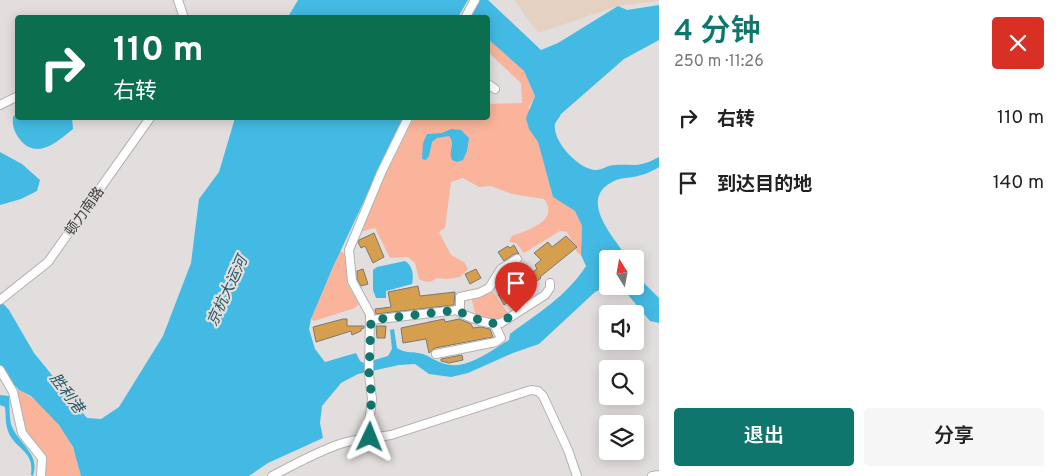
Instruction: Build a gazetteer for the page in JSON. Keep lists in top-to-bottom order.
{
  "streets": {
    "street": ["顿力南路"]
  },
  "water": ["京杭大运河", "胜利港"],
  "north": "top",
  "page": {
    "heading": ["4 分钟", "250 m · 11:26"],
    "turn": ["110 m", "右转"],
    "list": [
      {
        "name": "右转",
        "value": "110 m"
      },
      {
        "name": "到达目的地",
        "value": "140 m"
      }
    ],
    "buttons": ["退出", "分享"]
  }
}
